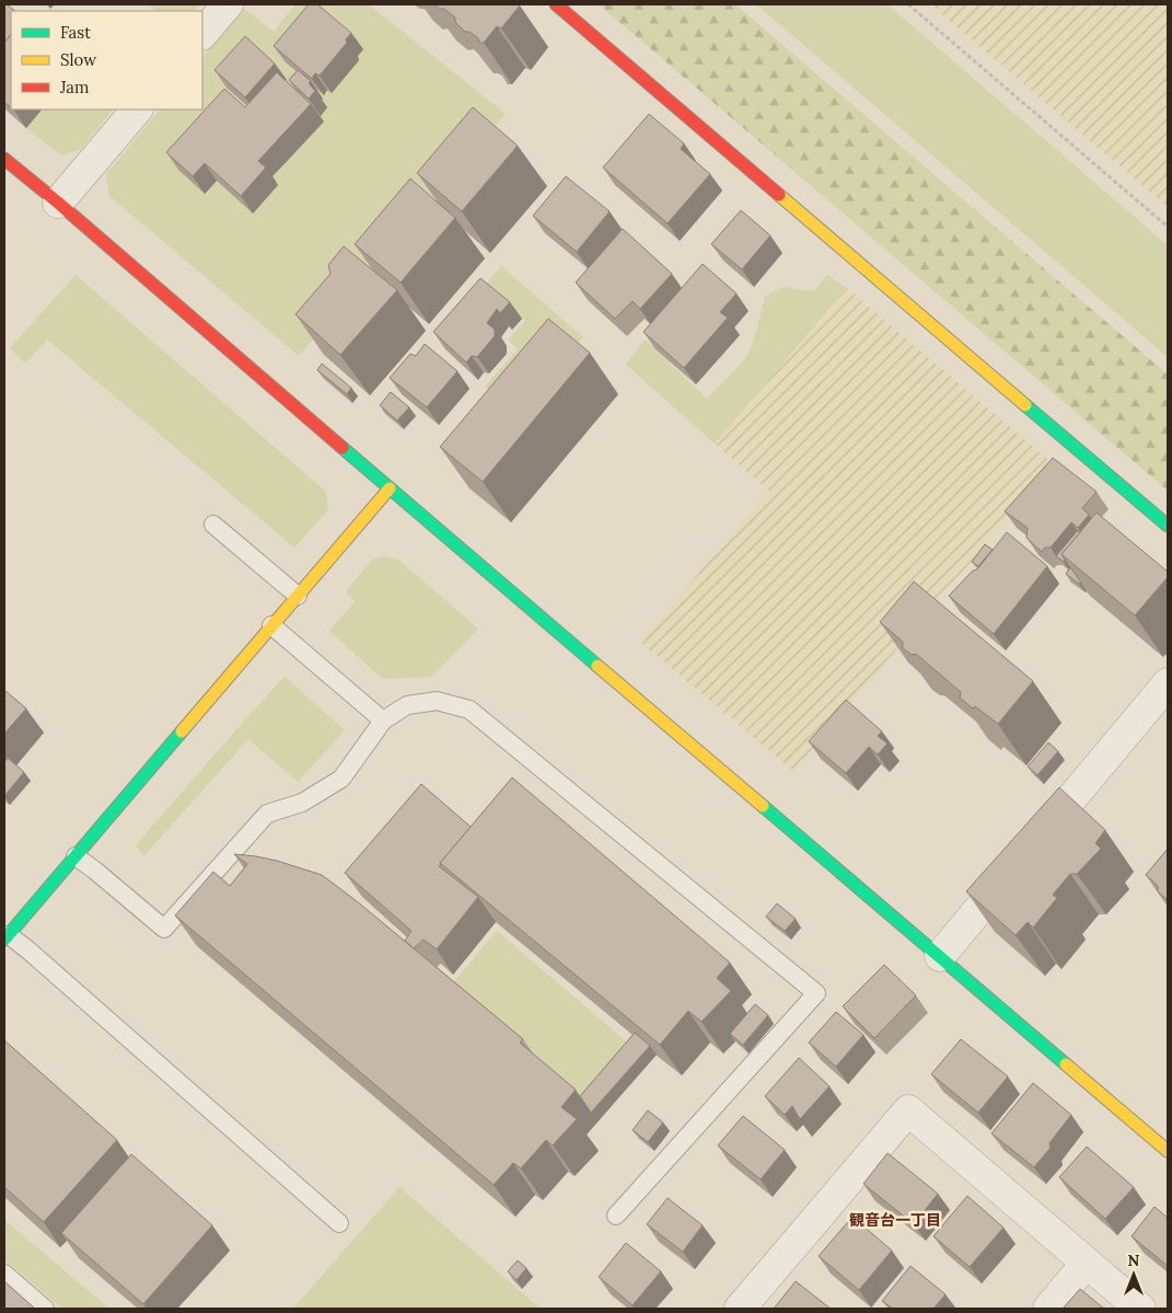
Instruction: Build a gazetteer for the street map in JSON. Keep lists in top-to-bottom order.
{
  "districts": ["観音台一丁目"],
  "legend": ["Fast", "Slow", "Jam"],
  "north": "top"
}
